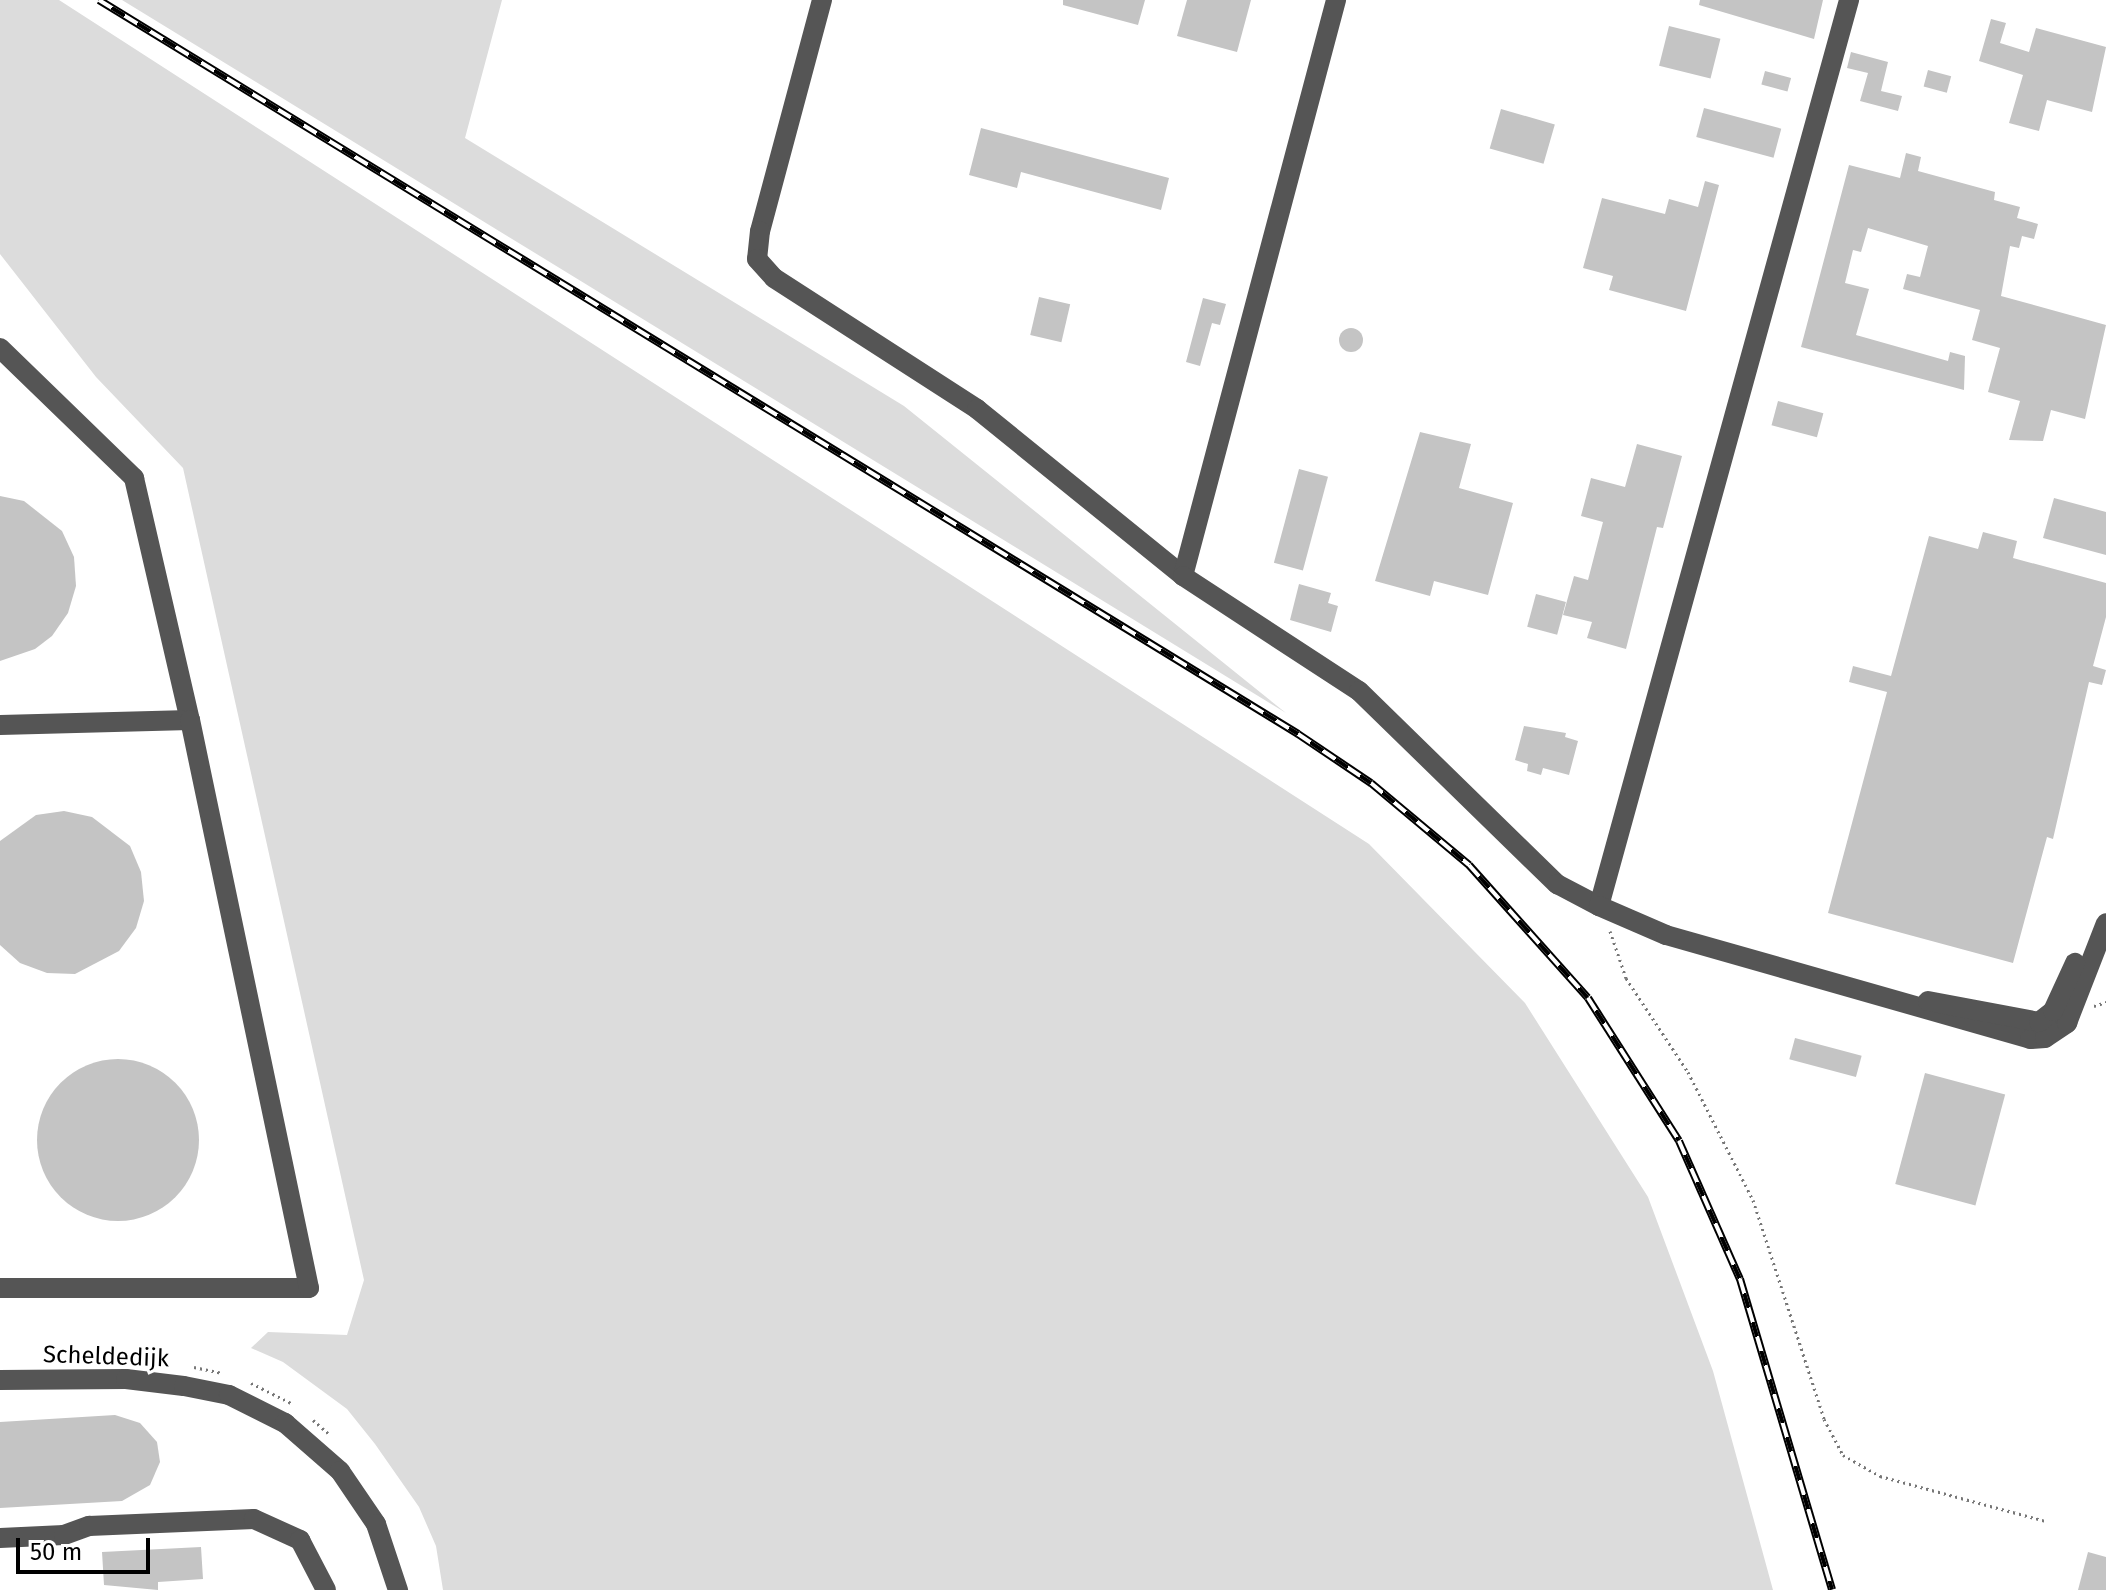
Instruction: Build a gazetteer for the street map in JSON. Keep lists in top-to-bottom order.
{
  "streets": {
    "street": ["Scheldedijk"]
  },
  "scale_bar": "50 m"
}
